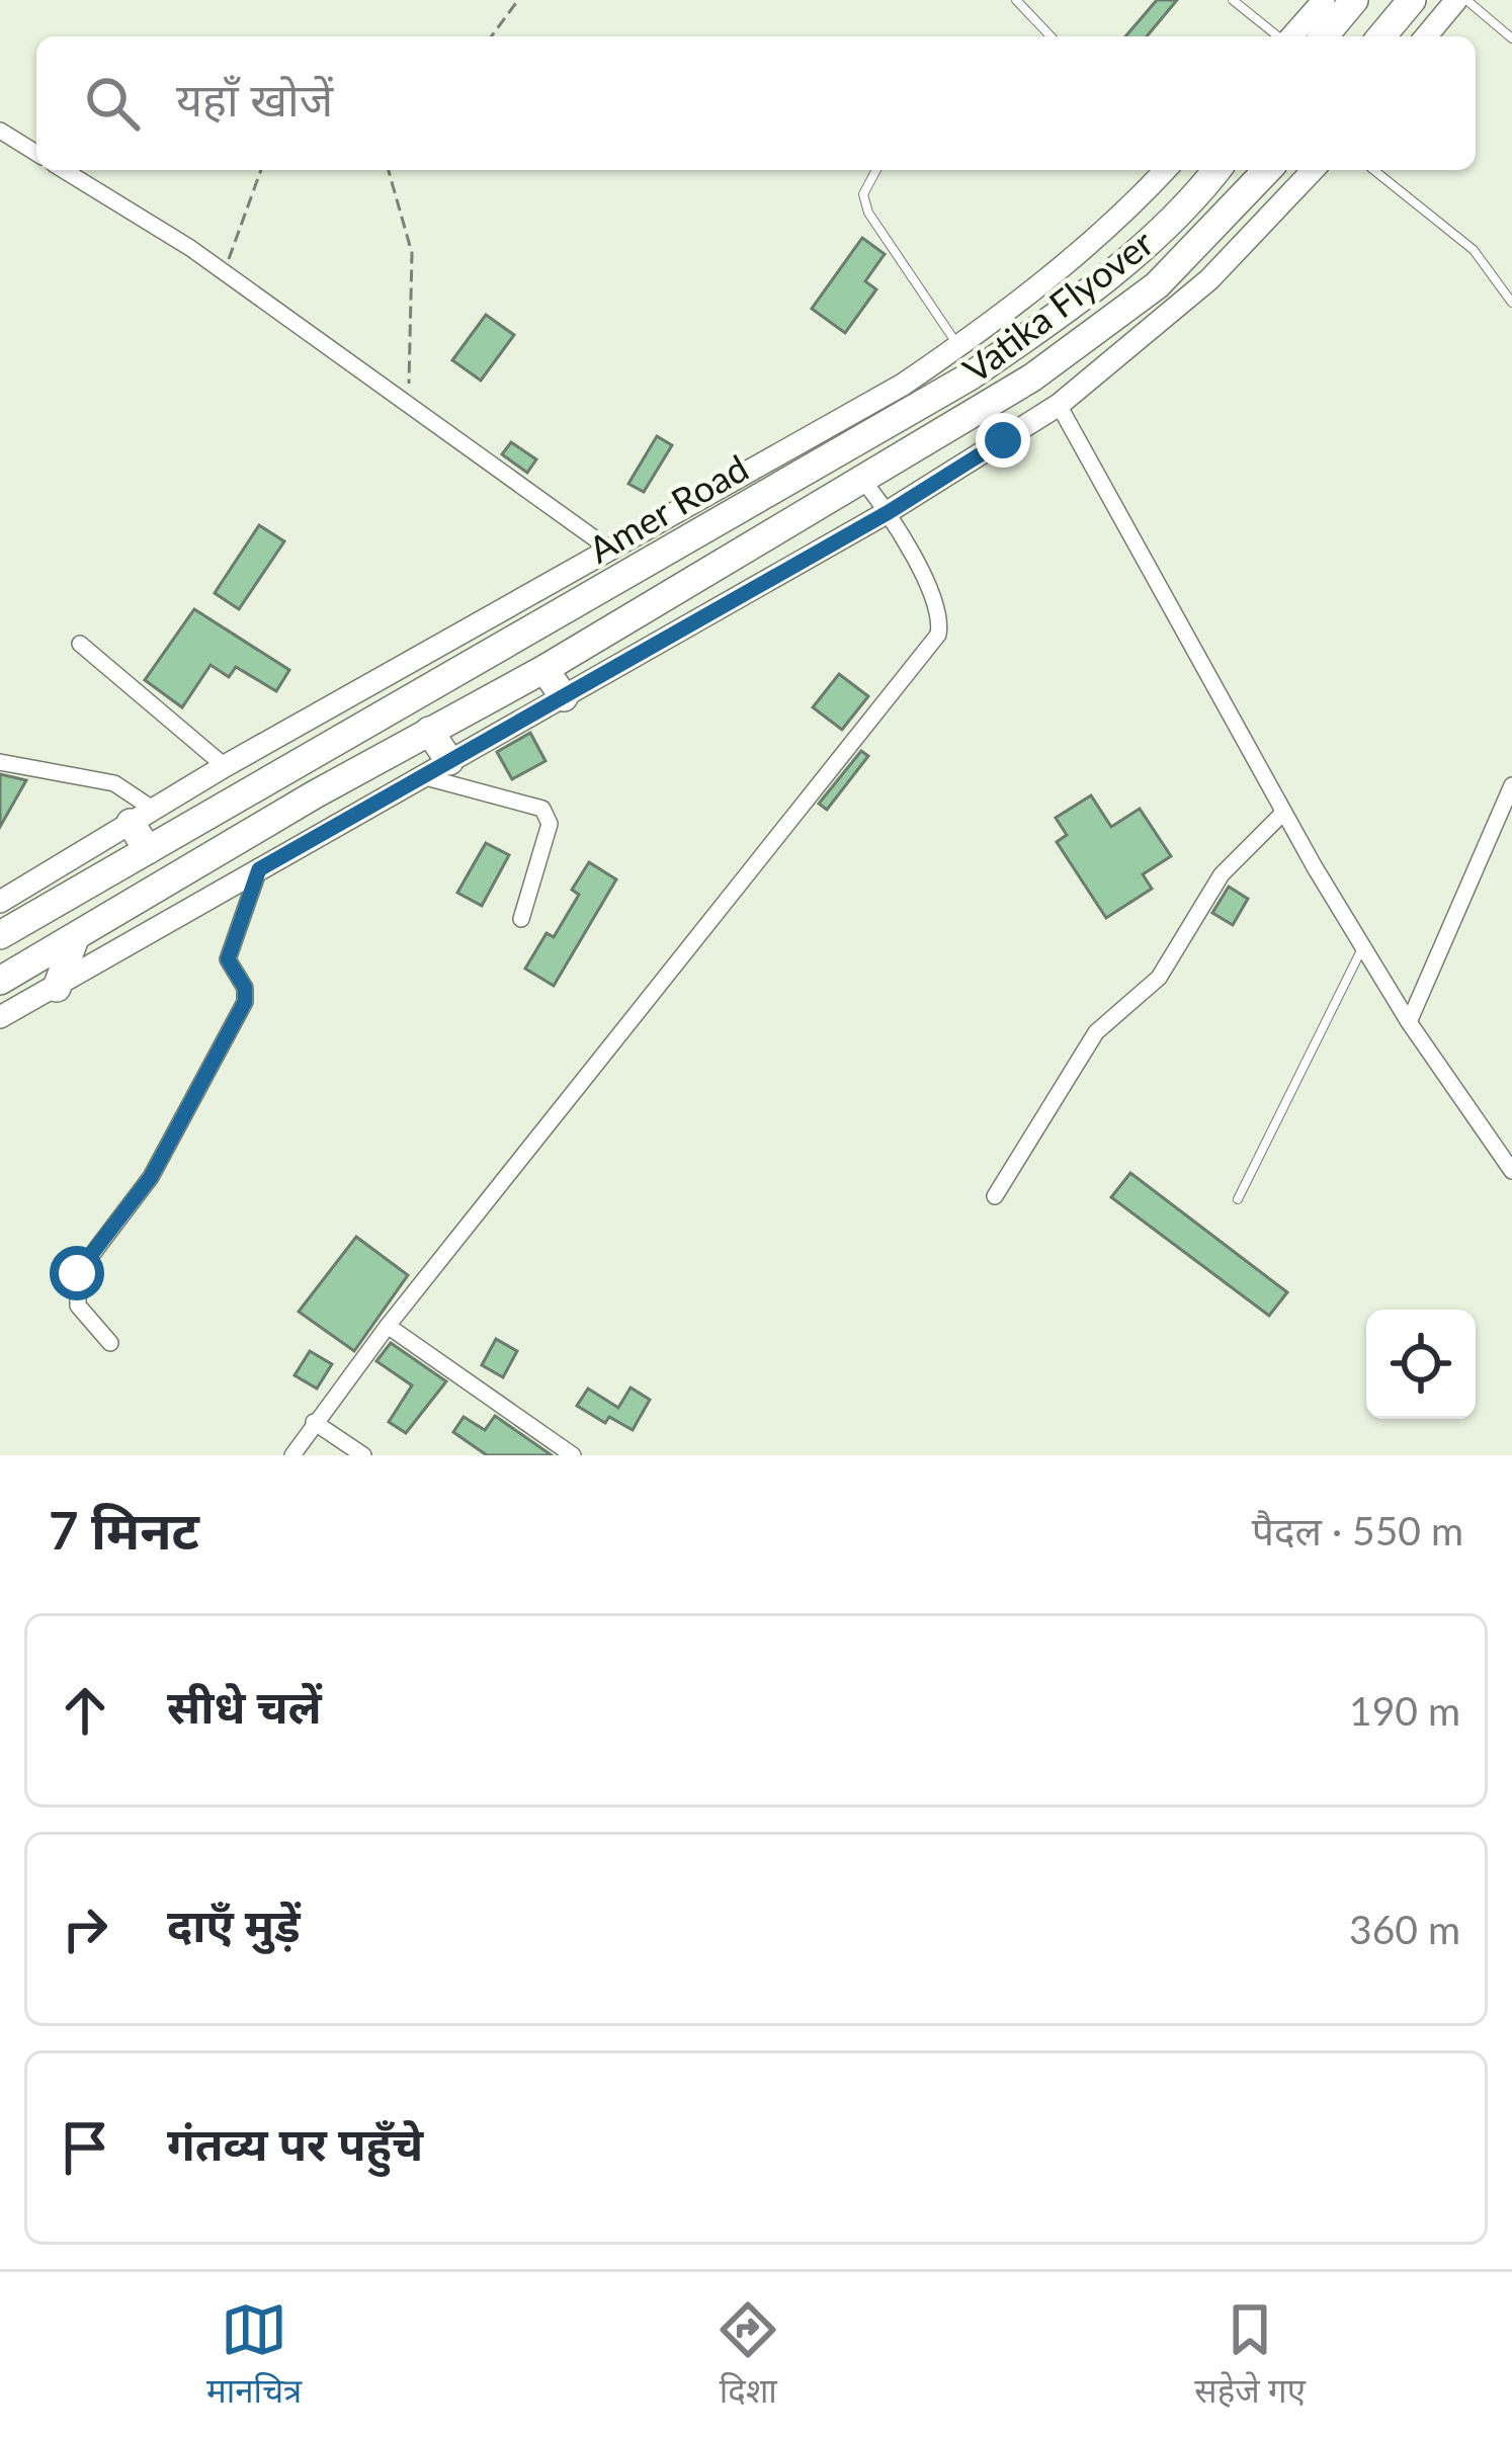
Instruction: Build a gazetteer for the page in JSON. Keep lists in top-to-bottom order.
{
  "streets": {
    "highway": ["Vatika Flyover", "Amer Road"]
  },
  "page": {
    "search": "यहाँ खोजें",
    "heading": ["7 मिनट", "पैदल · 550 m"],
    "list": [
      ["सीधे चलें", "190 m"],
      ["दाएँ मुड़ें", "360 m"],
      "गंतव्य पर पहुँचे"
    ],
    "nav": ["मानचित्र", "दिशा", "सहेजे गए"]
  }
}
